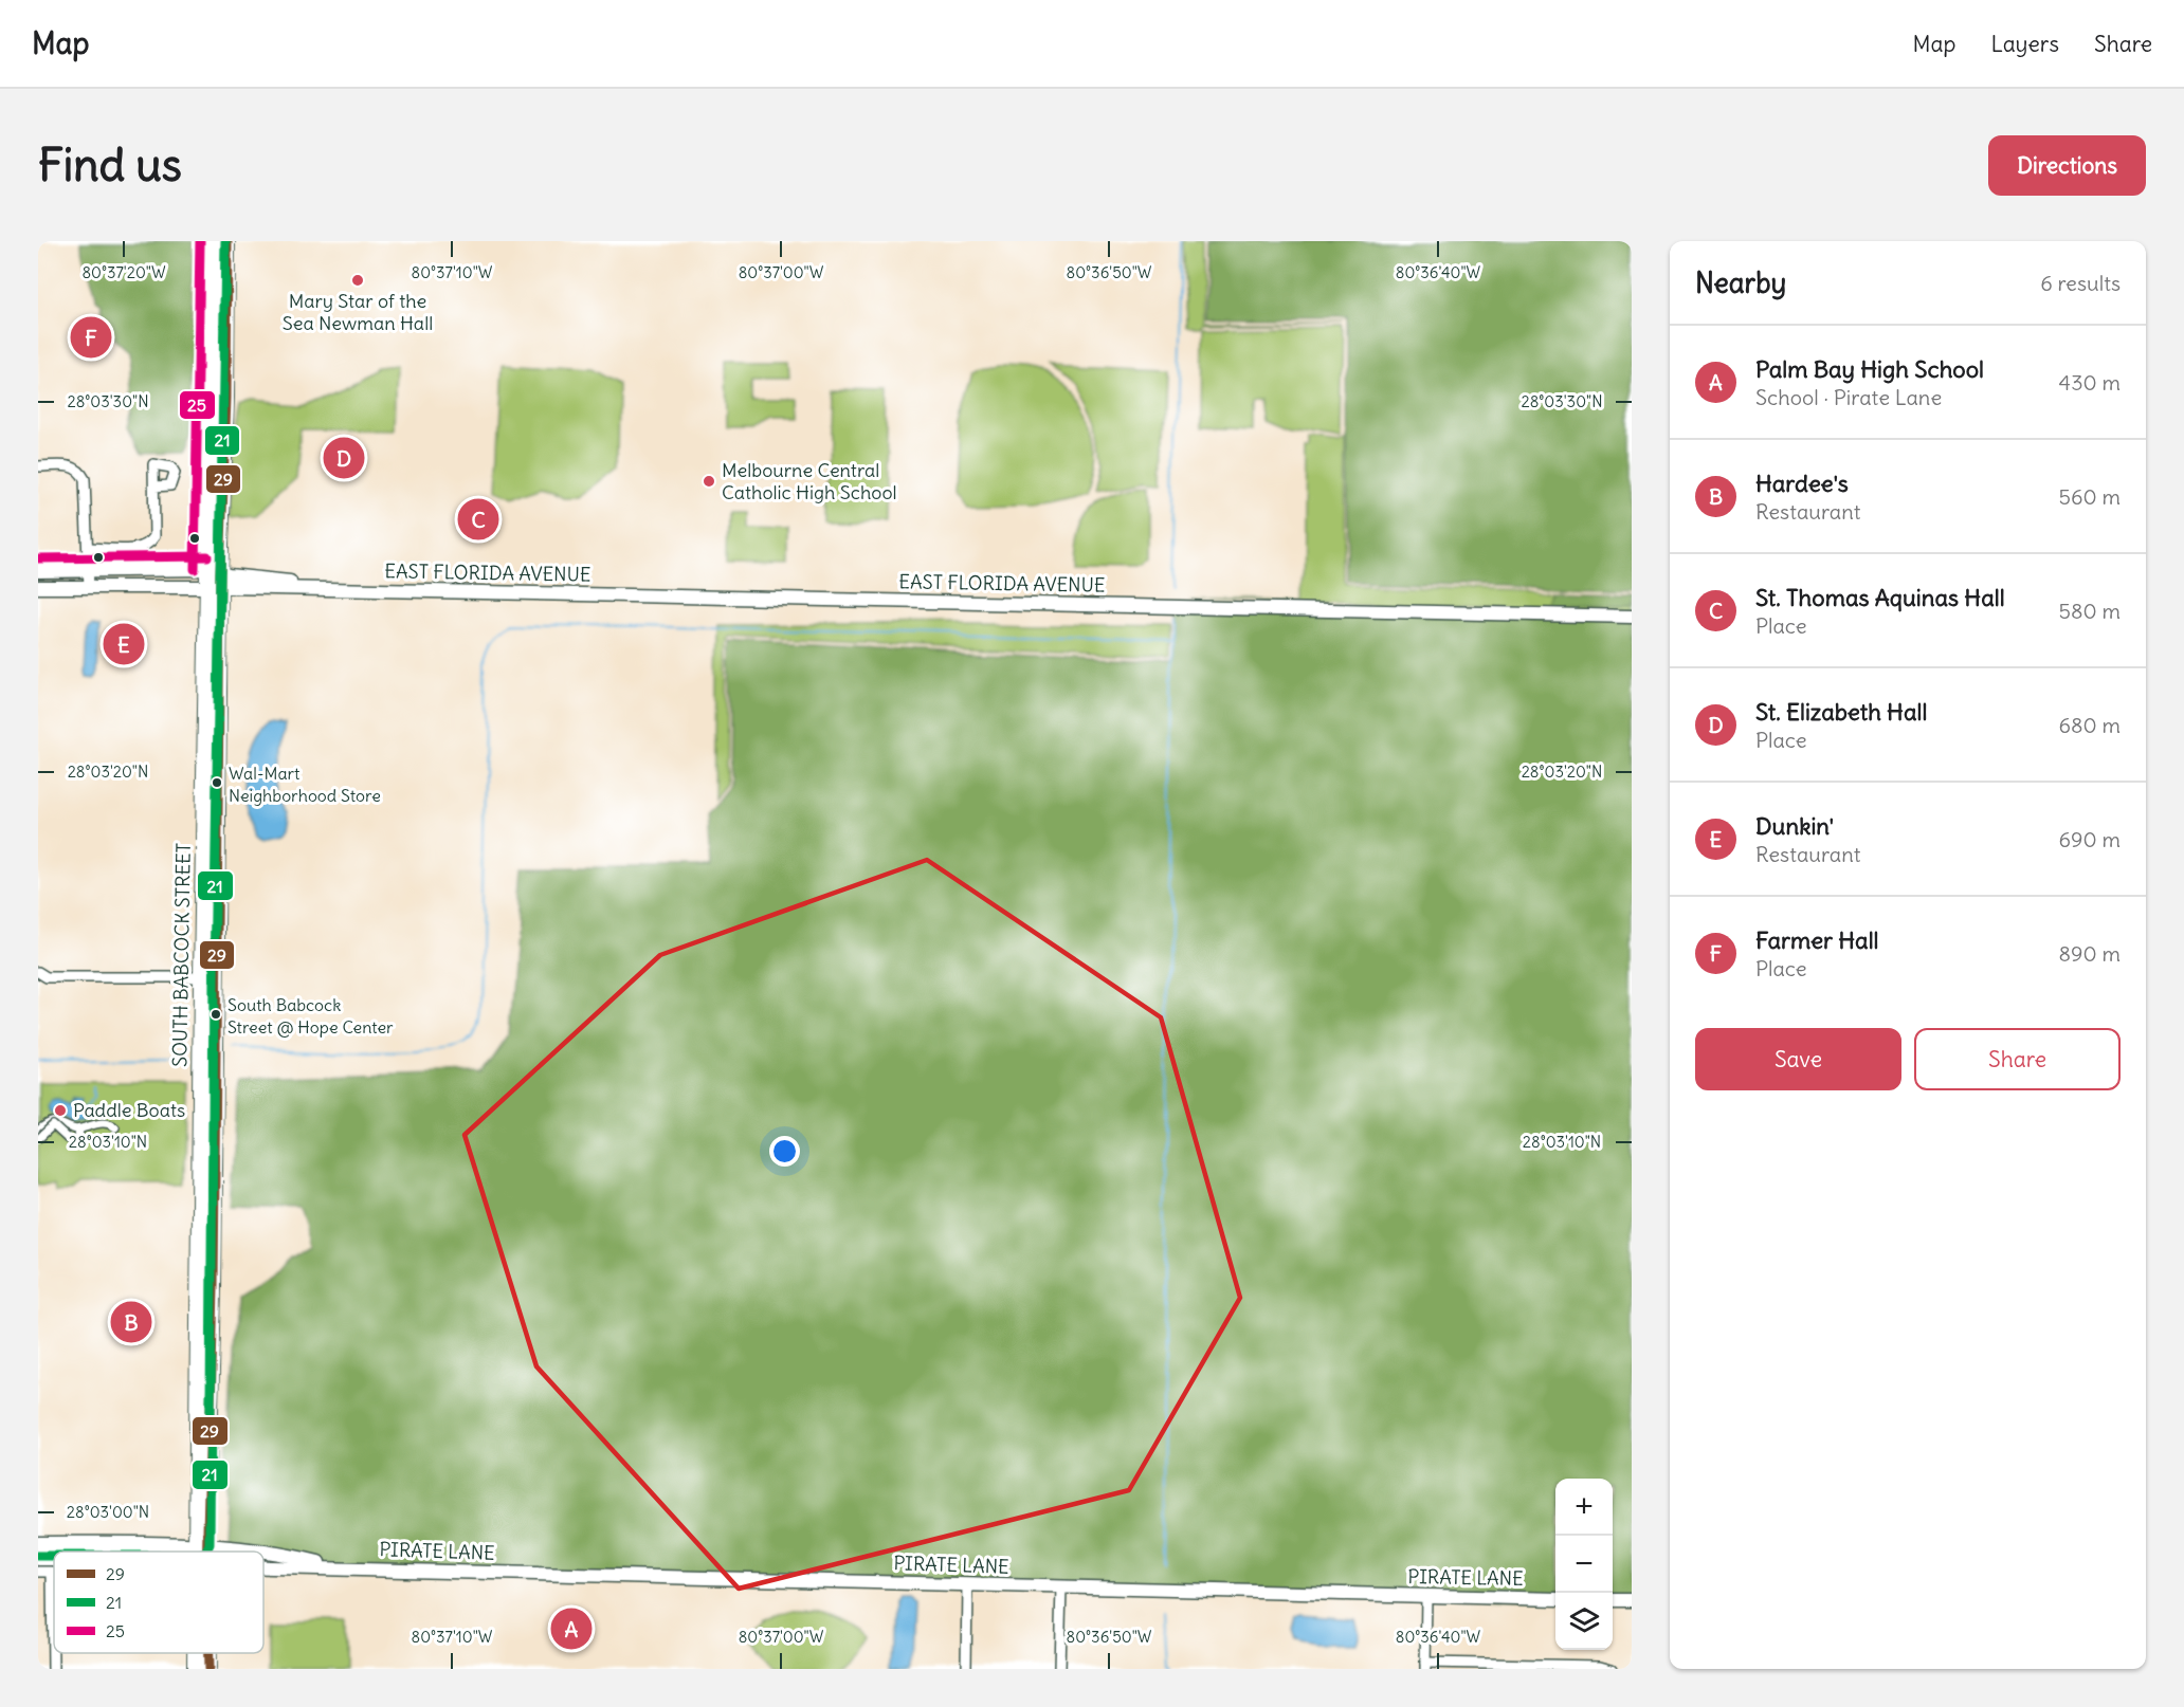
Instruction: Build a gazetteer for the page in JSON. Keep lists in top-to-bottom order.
{
  "streets": {
    "main road": ["SOUTH BABCOCK STREET"],
    "street": ["EAST FLORIDA AVENUE", "PIRATE LANE"]
  },
  "crossings": [
    ["EAST FLORIDA AVENUE", "SOUTH BABCOCK STREET"],
    ["SOUTH BABCOCK STREET", "PIRATE LANE"]
  ],
  "places": [
    "Mary Star of the Sea Newman Hall",
    "Melbourne Central Catholic High School",
    "Wal-Mart Neighborhood Store",
    "South Babcock Street @ Hope Center",
    "Paddle Boats"
  ],
  "lines": ["transit line 29", "transit line 21", "transit line 25"],
  "legend": ["29", "21", "25"],
  "page": {
    "header": "Map",
    "nav": ["Map", "Layers", "Share"],
    "buttons": [
      "Directions",
      ["Save", "Share"]
    ],
    "title": "Find us",
    "heading": ["Nearby", "6 results"],
    "pins": [
      "F",
      "D",
      "C",
      "E",
      "B",
      "A"
    ],
    "list": [
      {
        "mark": "A",
        "name": "Palm Bay High School",
        "note": "School · Pirate Lane",
        "value": "430 m"
      },
      {
        "mark": "B",
        "name": "Hardee's",
        "note": "Restaurant",
        "value": "560 m"
      },
      {
        "mark": "C",
        "name": "St. Thomas Aquinas Hall",
        "note": "Place",
        "value": "580 m"
      },
      {
        "mark": "D",
        "name": "St. Elizabeth Hall",
        "note": "Place",
        "value": "680 m"
      },
      {
        "mark": "E",
        "name": "Dunkin'",
        "note": "Restaurant",
        "value": "690 m"
      },
      {
        "mark": "F",
        "name": "Farmer Hall",
        "note": "Place",
        "value": "890 m"
      }
    ],
    "map_buttons": ["+", "−"]
  },
  "coordinates": [
    "80°37'20\"W",
    "80°37'10\"W",
    "80°37'00\"W",
    "80°36'50\"W",
    "80°36'40\"W",
    "28°03'30\"N",
    "28°03'20\"N",
    "28°03'10\"N",
    "28°03'00\"N"
  ]
}
